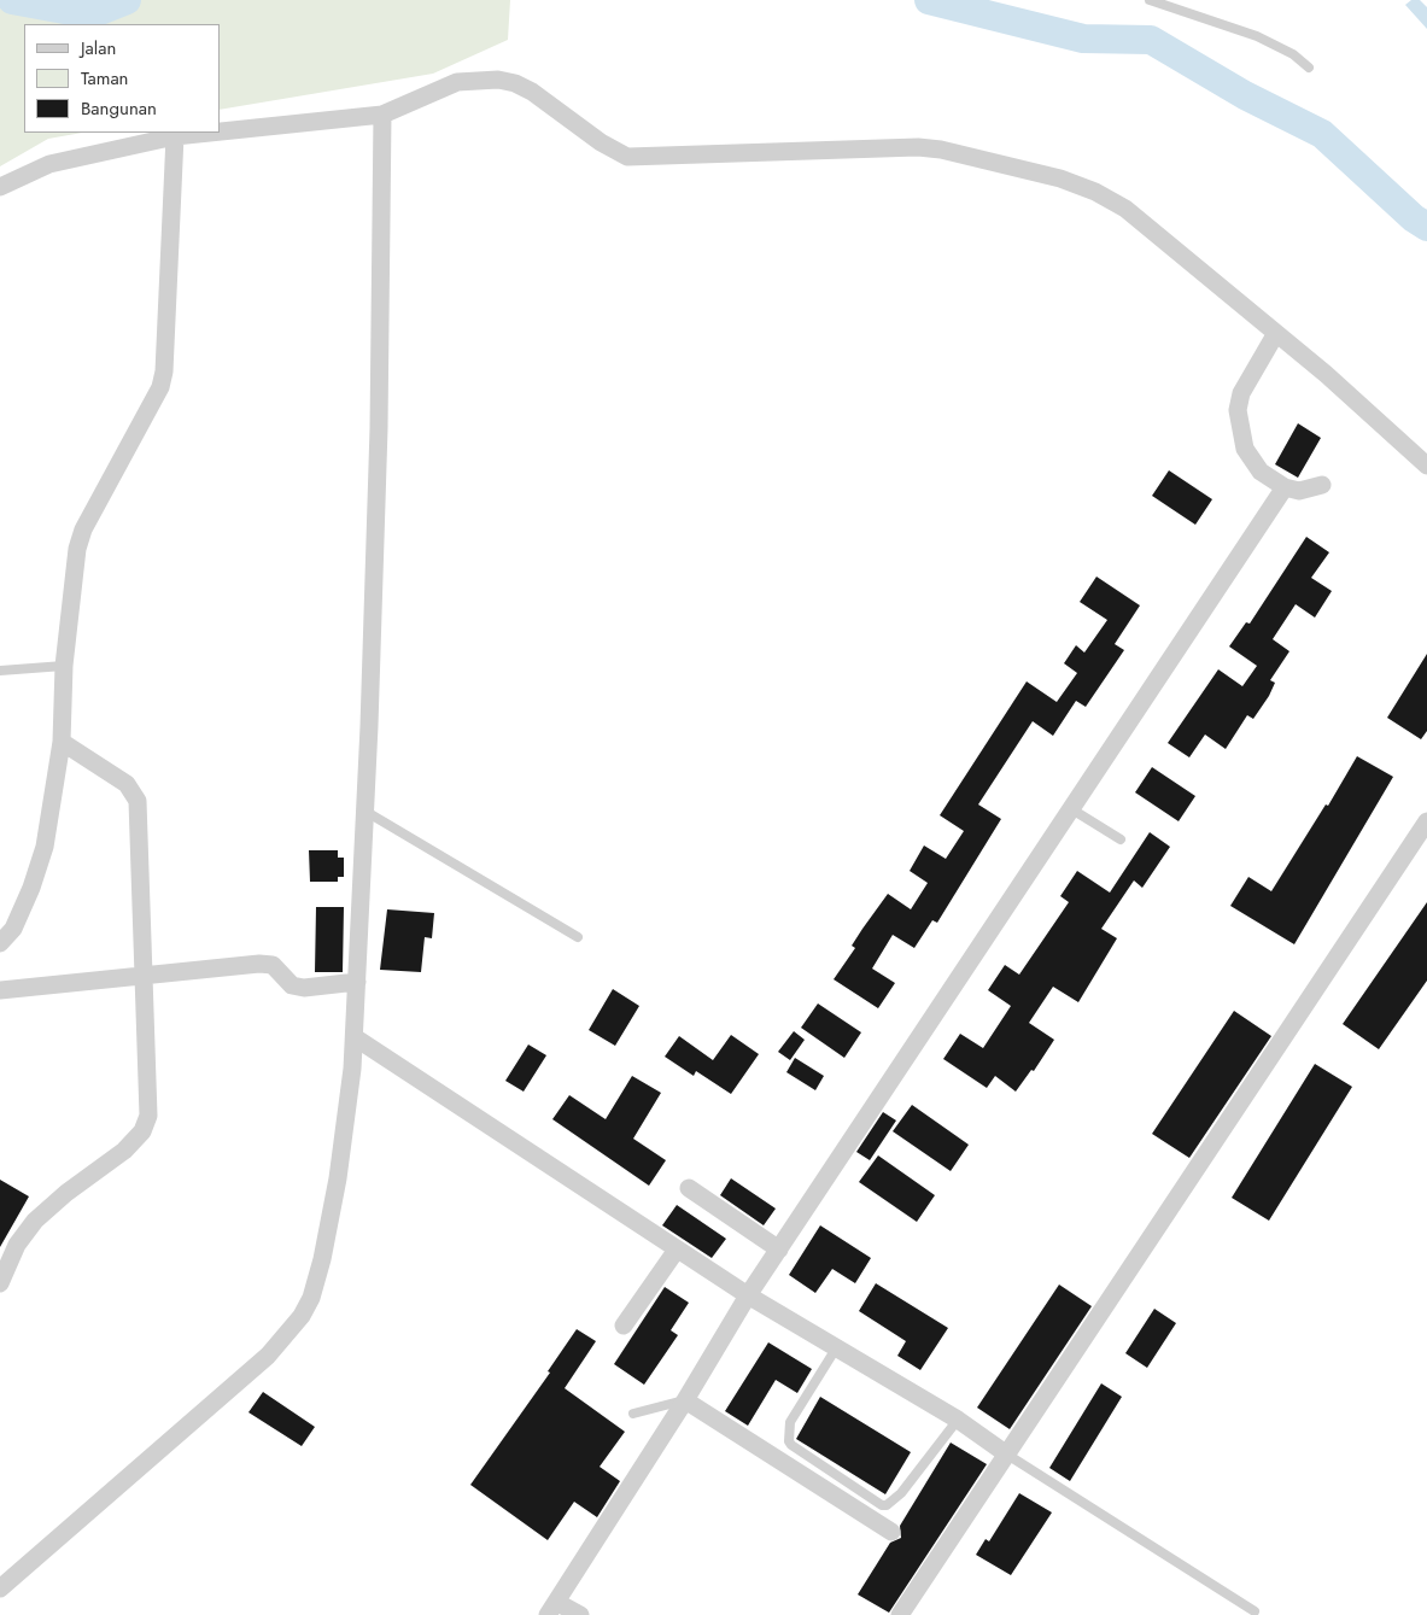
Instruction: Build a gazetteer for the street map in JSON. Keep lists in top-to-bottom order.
{
  "legend": ["Jalan", "Taman", "Bangunan"]
}
